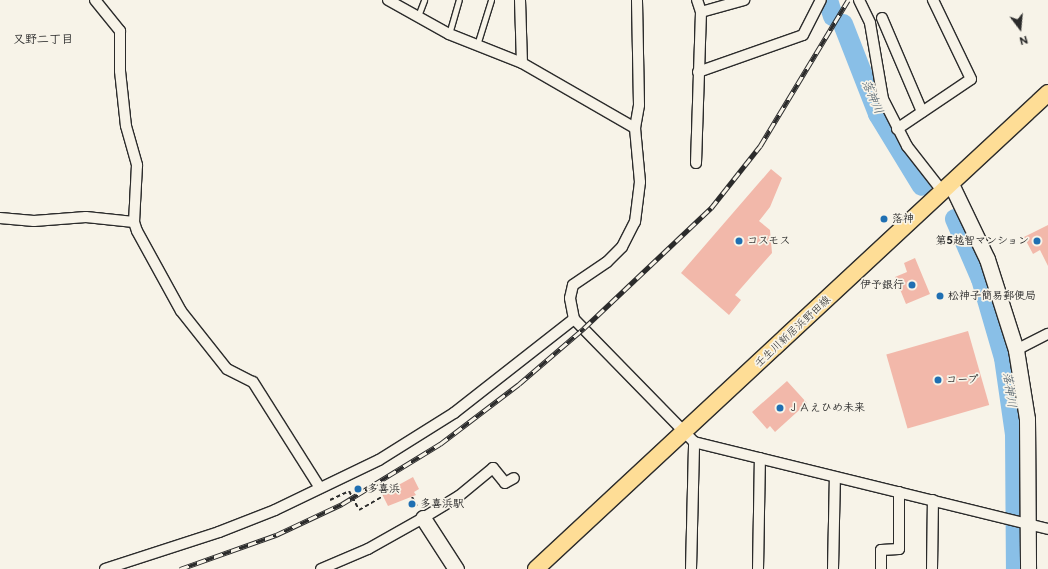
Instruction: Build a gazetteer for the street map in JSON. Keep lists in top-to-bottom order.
{
  "streets": {
    "main road": ["壬生川新居浜野田線"]
  },
  "districts": ["又野二丁目"],
  "water": ["落神川"],
  "places": [
    "落神",
    "コスモス",
    "第5越智マンション",
    "伊予銀行",
    "松神子簡易郵便局",
    "コープ",
    "ＪＡえひめ未来",
    "多喜浜",
    "多喜浜駅"
  ],
  "north": "bottom"
}
